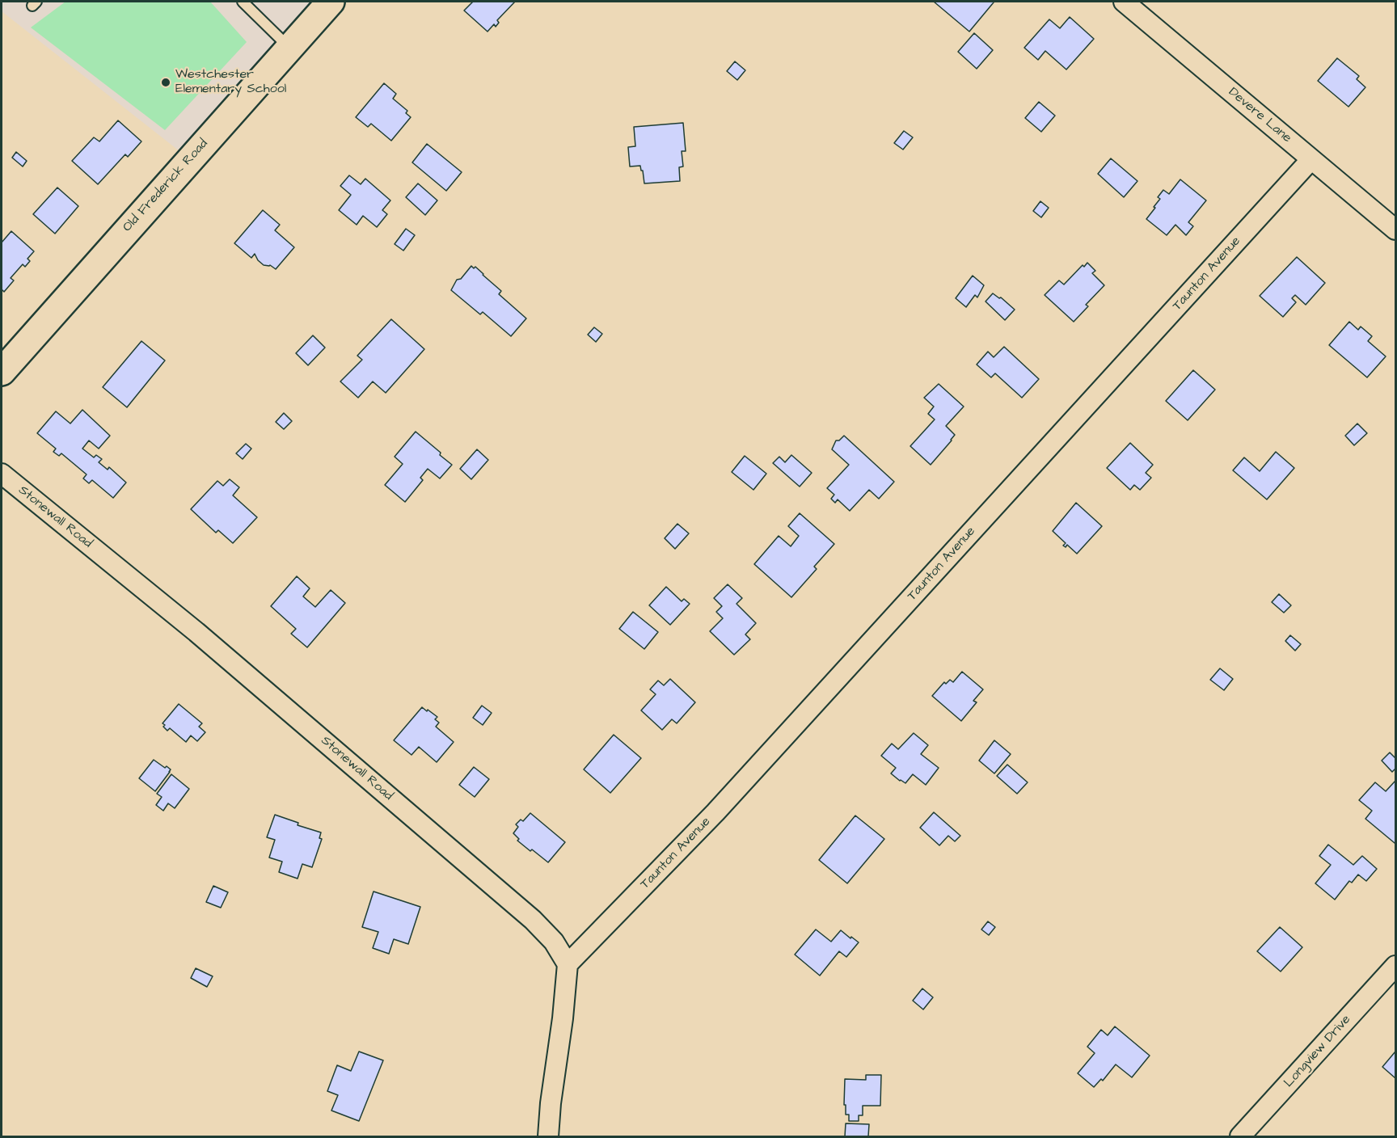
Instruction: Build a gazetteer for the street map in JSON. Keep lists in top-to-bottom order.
{
  "streets": {
    "street": [
      "Devere Lane",
      "Old Frederick Road",
      "Taunton Avenue",
      "Stonewall Road",
      "Longview Drive"
    ]
  },
  "crossings": [
    ["Devere Lane", "Taunton Avenue"],
    ["Taunton Avenue", "Stonewall Road"]
  ],
  "places": ["Westchester Elementary School"]
}
